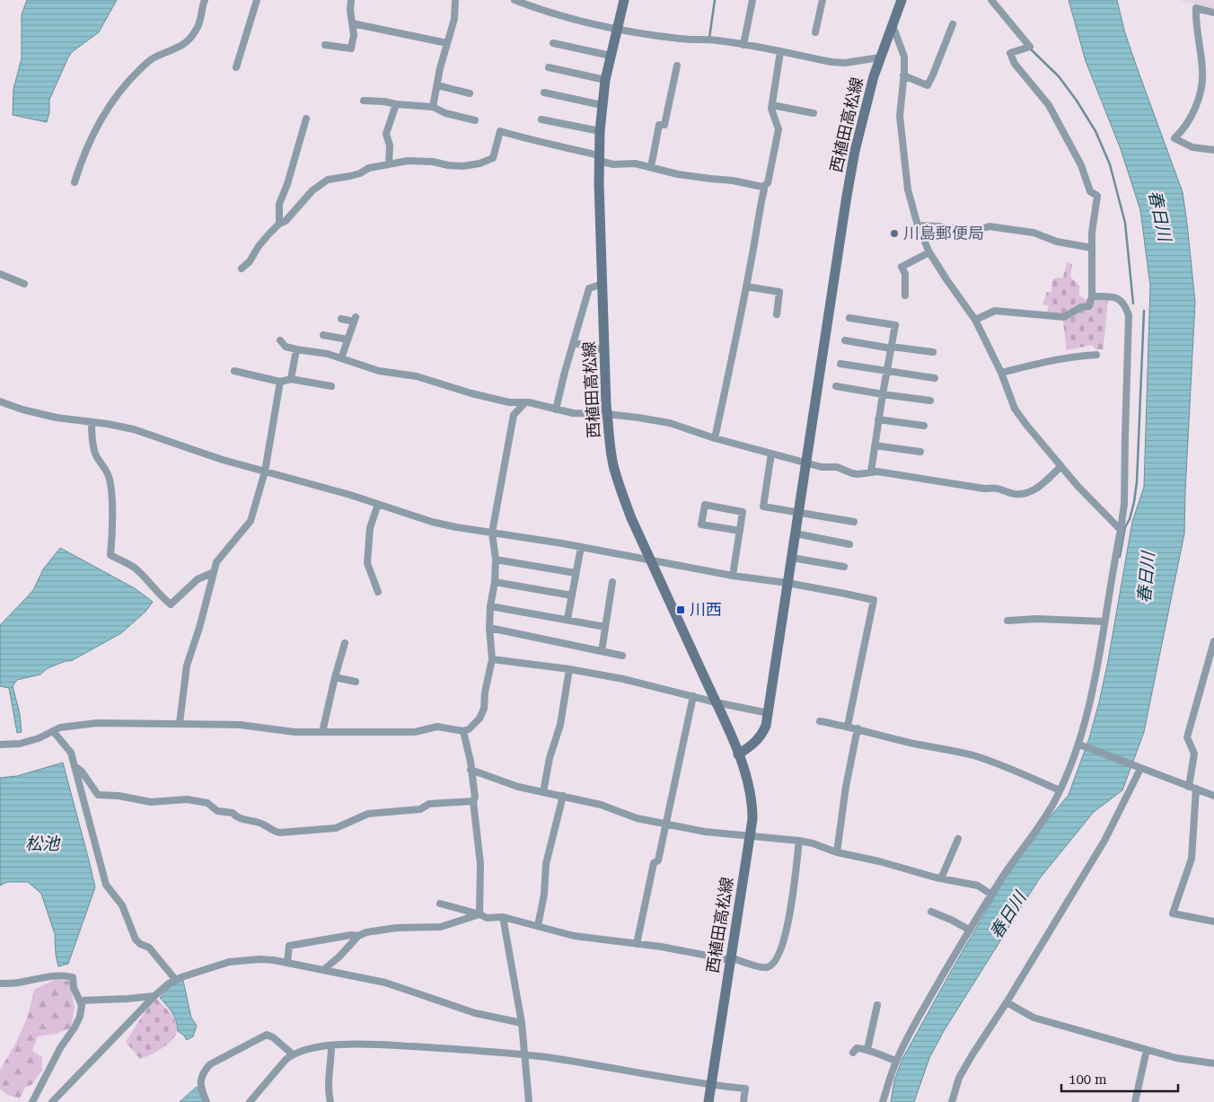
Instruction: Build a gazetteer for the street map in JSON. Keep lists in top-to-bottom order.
{
  "streets": {
    "main road": ["西植田高松線"]
  },
  "water": ["春日川", "松池"],
  "places": {
    "other": ["川島郵便局"],
    "transit": ["川西"]
  },
  "scale_bar": "100 m"
}
